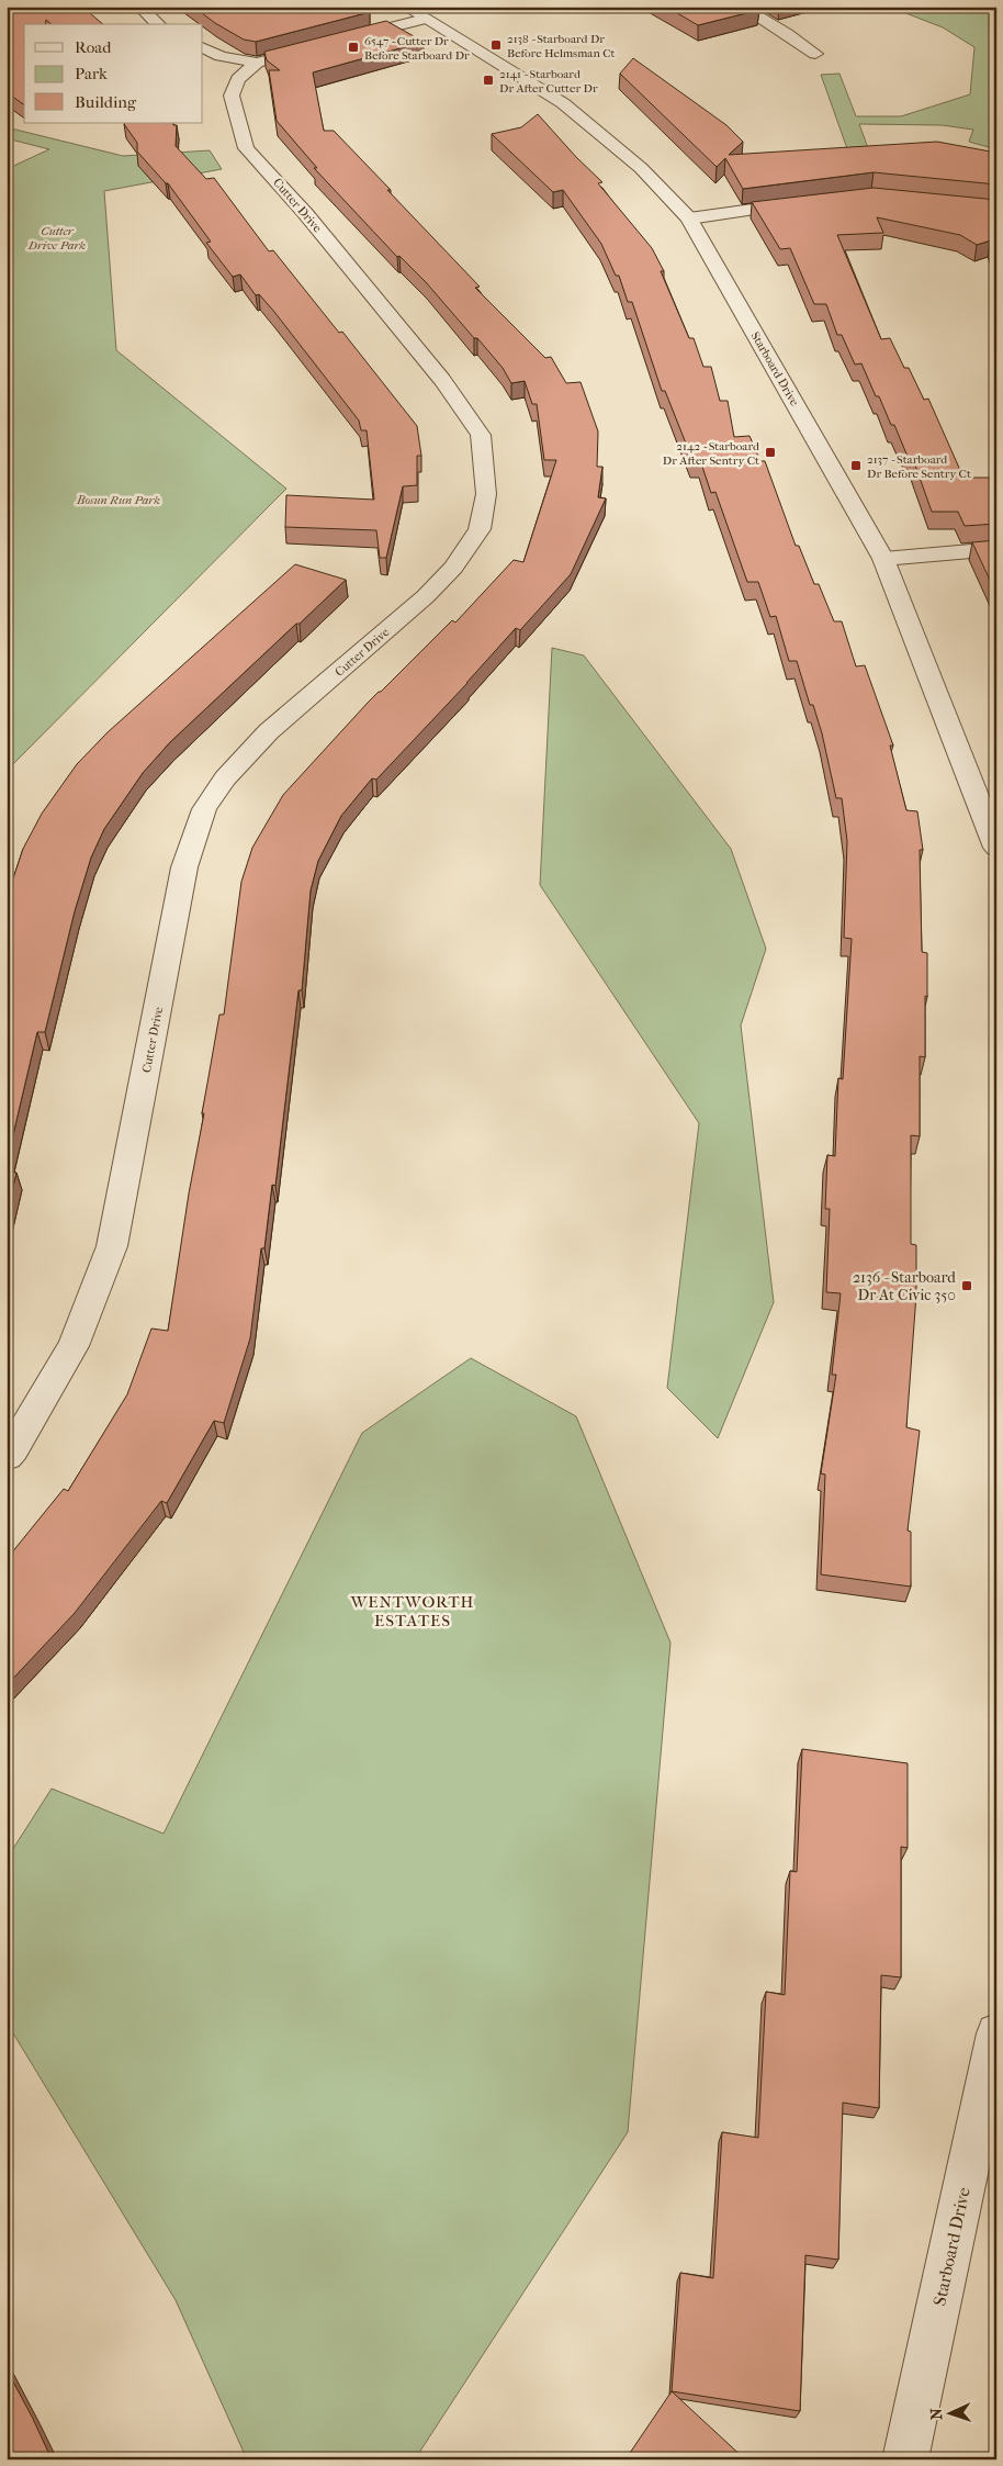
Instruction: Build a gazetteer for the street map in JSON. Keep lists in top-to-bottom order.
{
  "streets": {
    "street": ["Cutter Drive", "Starboard Drive"]
  },
  "districts": ["WENTWORTH ESTATES"],
  "parks": ["Cutter Drive Park", "Bosun Run Park"],
  "places": {
    "transit": [
      "2138 - Starboard Dr Before Helmsman Ct",
      "6547 - Cutter Dr Before Starboard Dr",
      "2141 - Starboard Dr After Cutter Dr",
      "2142 - Starboard Dr After Sentry Ct",
      "2137 - Starboard Dr Before Sentry Ct",
      "2136 - Starboard Dr At Civic 350"
    ]
  },
  "legend": ["Road", "Park", "Building"],
  "north": "left"
}
